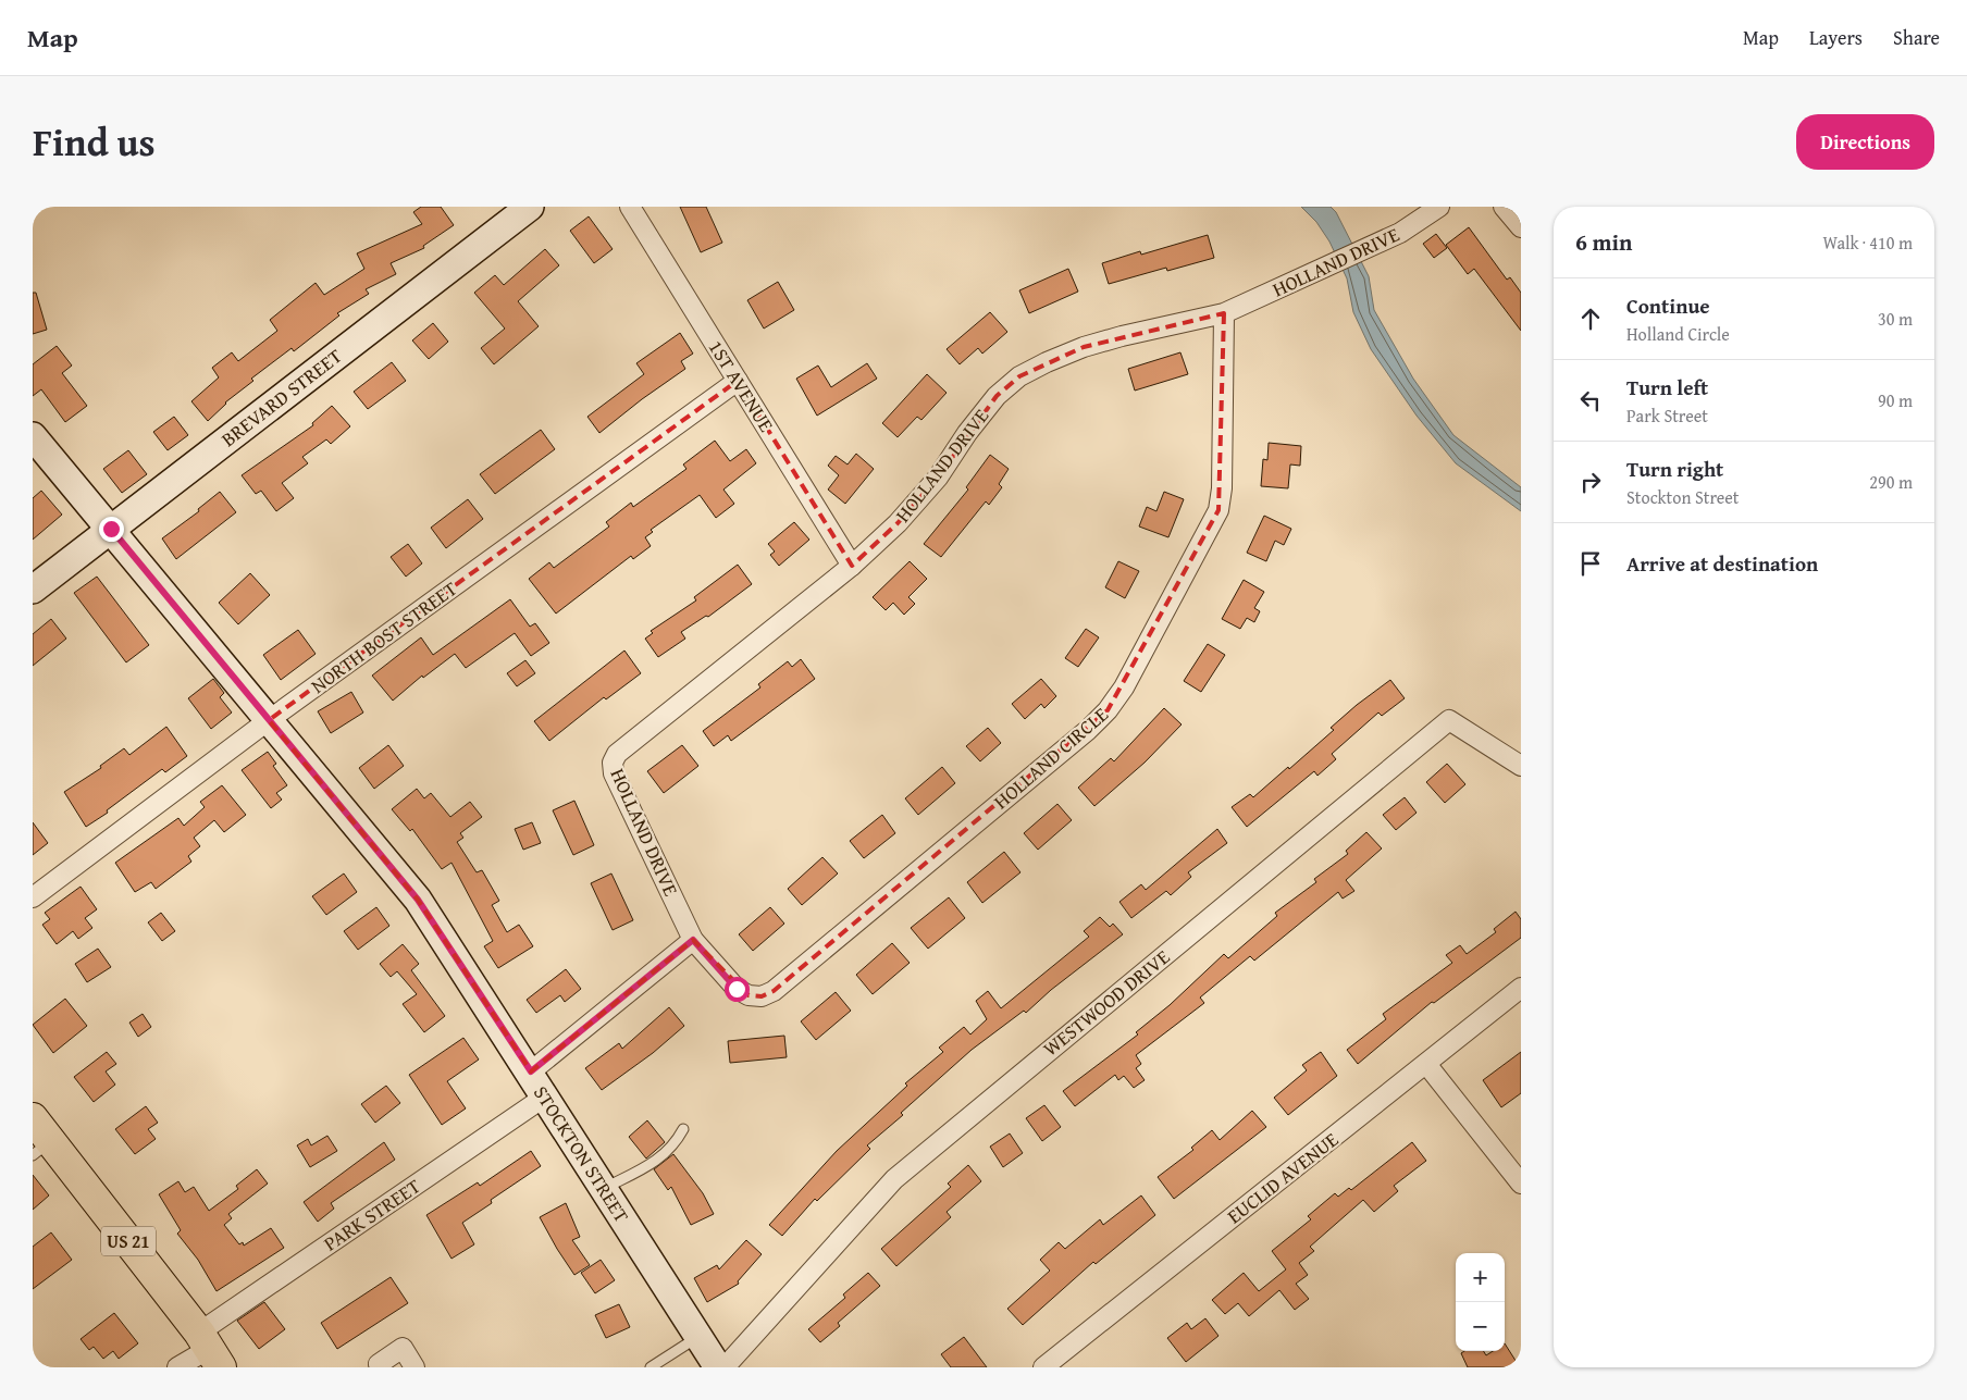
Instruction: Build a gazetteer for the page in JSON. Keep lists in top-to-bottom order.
{
  "streets": {
    "main road": ["US 21"],
    "street": [
      "HOLLAND DRIVE",
      "1ST AVENUE",
      "BREVARD STREET",
      "NORTH BOST STREET",
      "HOLLAND CIRCLE",
      "WESTWOOD DRIVE",
      "STOCKTON STREET",
      "EUCLID AVENUE",
      "PARK STREET"
    ]
  },
  "crossings": [
    ["HOLLAND DRIVE", "1ST AVENUE"],
    ["HOLLAND DRIVE", "HOLLAND CIRCLE"],
    ["1ST AVENUE", "NORTH BOST STREET"],
    ["BREVARD STREET", "STOCKTON STREET"],
    ["NORTH BOST STREET", "STOCKTON STREET"],
    ["STOCKTON STREET", "PARK STREET"],
    ["PARK STREET", "US 21"]
  ],
  "page": {
    "header": "Map",
    "nav": ["Map", "Layers", "Share"],
    "title": "Find us",
    "buttons": "Directions",
    "heading": ["6 min", "Walk · 410 m"],
    "list": [
      ["Continue", "Holland Circle", "30 m"],
      ["Turn left", "Park Street", "90 m"],
      ["Turn right", "Stockton Street", "290 m"],
      "Arrive at destination"
    ],
    "map_buttons": ["+", "−"]
  }
}
